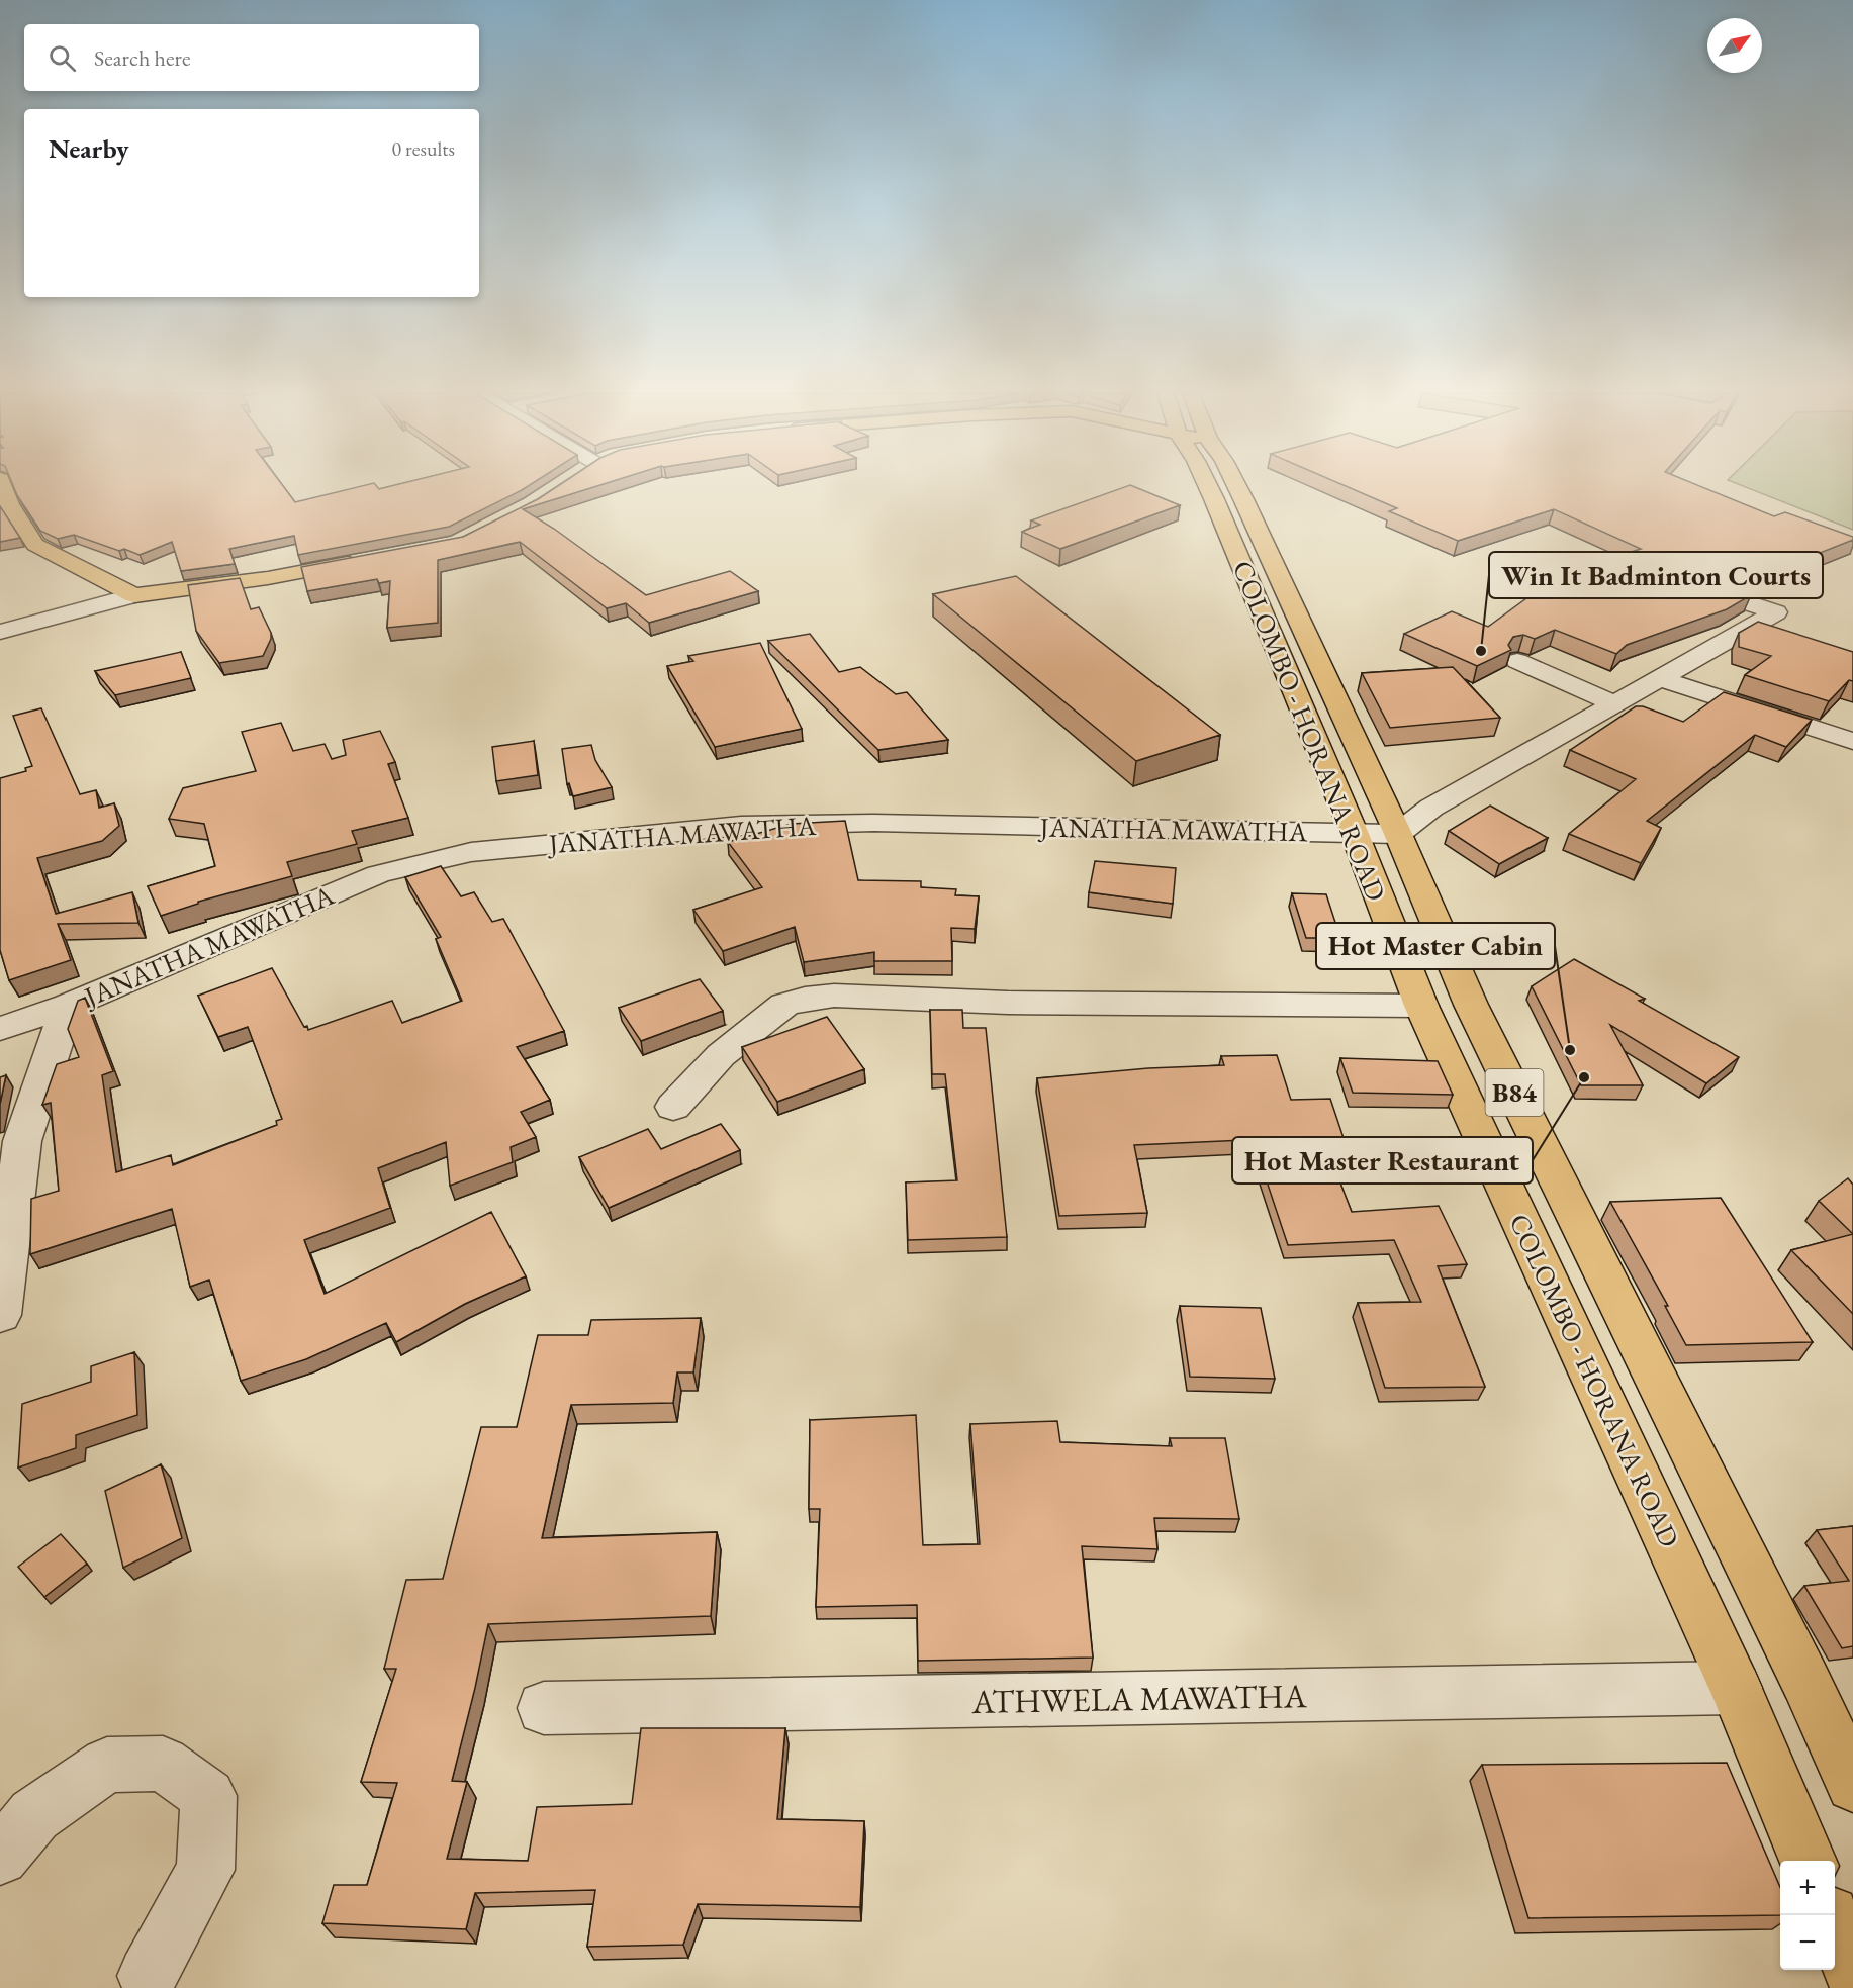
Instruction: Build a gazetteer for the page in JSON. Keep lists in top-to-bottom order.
{
  "streets": {
    "main road": ["COLOMBO - HORANA ROAD", "B84"],
    "street": ["JANATHA MAWATHA", "ATHWELA MAWATHA"]
  },
  "crossings": [
    ["COLOMBO - HORANA ROAD", "JANATHA MAWATHA"],
    ["COLOMBO - HORANA ROAD", "ATHWELA MAWATHA"]
  ],
  "places": ["Win It Badminton Courts", "Hot Master Cabin", "Hot Master Restaurant"],
  "north": "top right",
  "page": {
    "search": "Search here",
    "heading": ["Nearby", "0 results"],
    "map_buttons": ["+", "−"]
  }
}
